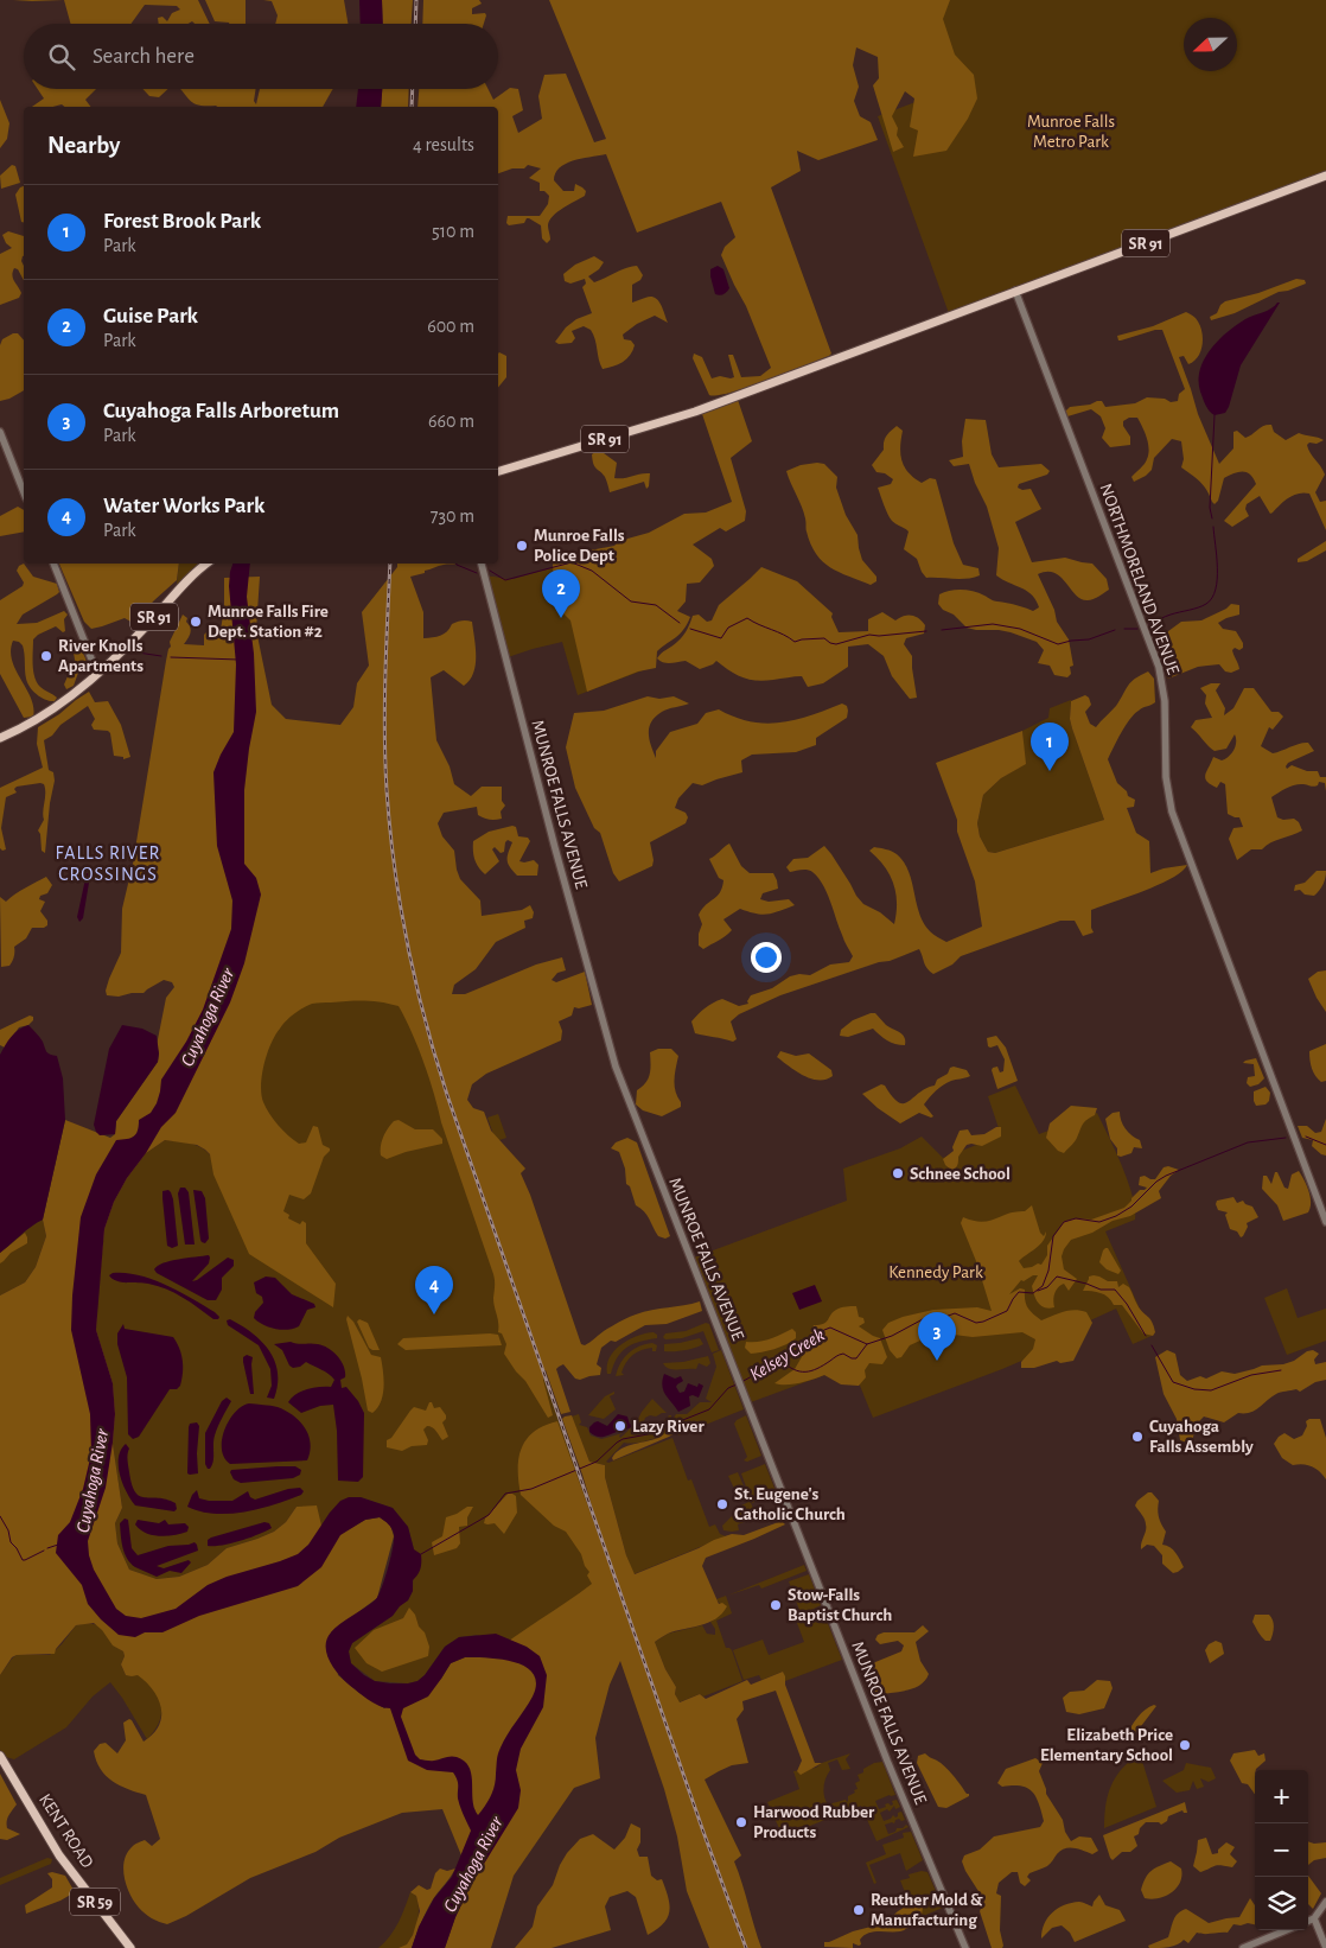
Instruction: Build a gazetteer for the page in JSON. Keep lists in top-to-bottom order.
{
  "streets": {
    "main road": ["SR 91", "KENT ROAD", "SR 59"],
    "street": ["NORTHMORELAND AVENUE", "MUNROE FALLS AVENUE"]
  },
  "crossings": [
    ["SR 91", "NORTHMORELAND AVENUE"]
  ],
  "districts": ["FALLS RIVER CROSSINGS"],
  "water": ["Cuyahoga River", "Kelsey Creek"],
  "parks": ["Munroe Falls Metro Park", "Kennedy Park"],
  "places": [
    "Munroe Falls Police Dept",
    "Munroe Falls Fire Dept. Station #2",
    "River Knolls Apartments",
    "Schnee School",
    "Lazy River",
    "Cuyahoga Falls Assembly",
    "St. Eugene's Catholic Church",
    "Stow-Falls Baptist Church",
    "Elizabeth Price Elementary School",
    "Harwood Rubber Products",
    "Reuther Mold & Manufacturing"
  ],
  "north": "left",
  "page": {
    "search": "Search here",
    "heading": ["Nearby", "4 results"],
    "list": [
      {
        "mark": "1",
        "name": "Forest Brook Park",
        "note": "Park",
        "value": "510 m"
      },
      {
        "mark": "2",
        "name": "Guise Park",
        "note": "Park",
        "value": "600 m"
      },
      {
        "mark": "3",
        "name": "Cuyahoga Falls Arboretum",
        "note": "Park",
        "value": "660 m"
      },
      {
        "mark": "4",
        "name": "Water Works Park",
        "note": "Park",
        "value": "730 m"
      }
    ],
    "pins": [
      "2",
      "1",
      "4",
      "3"
    ],
    "map_buttons": ["+", "−"]
  }
}
